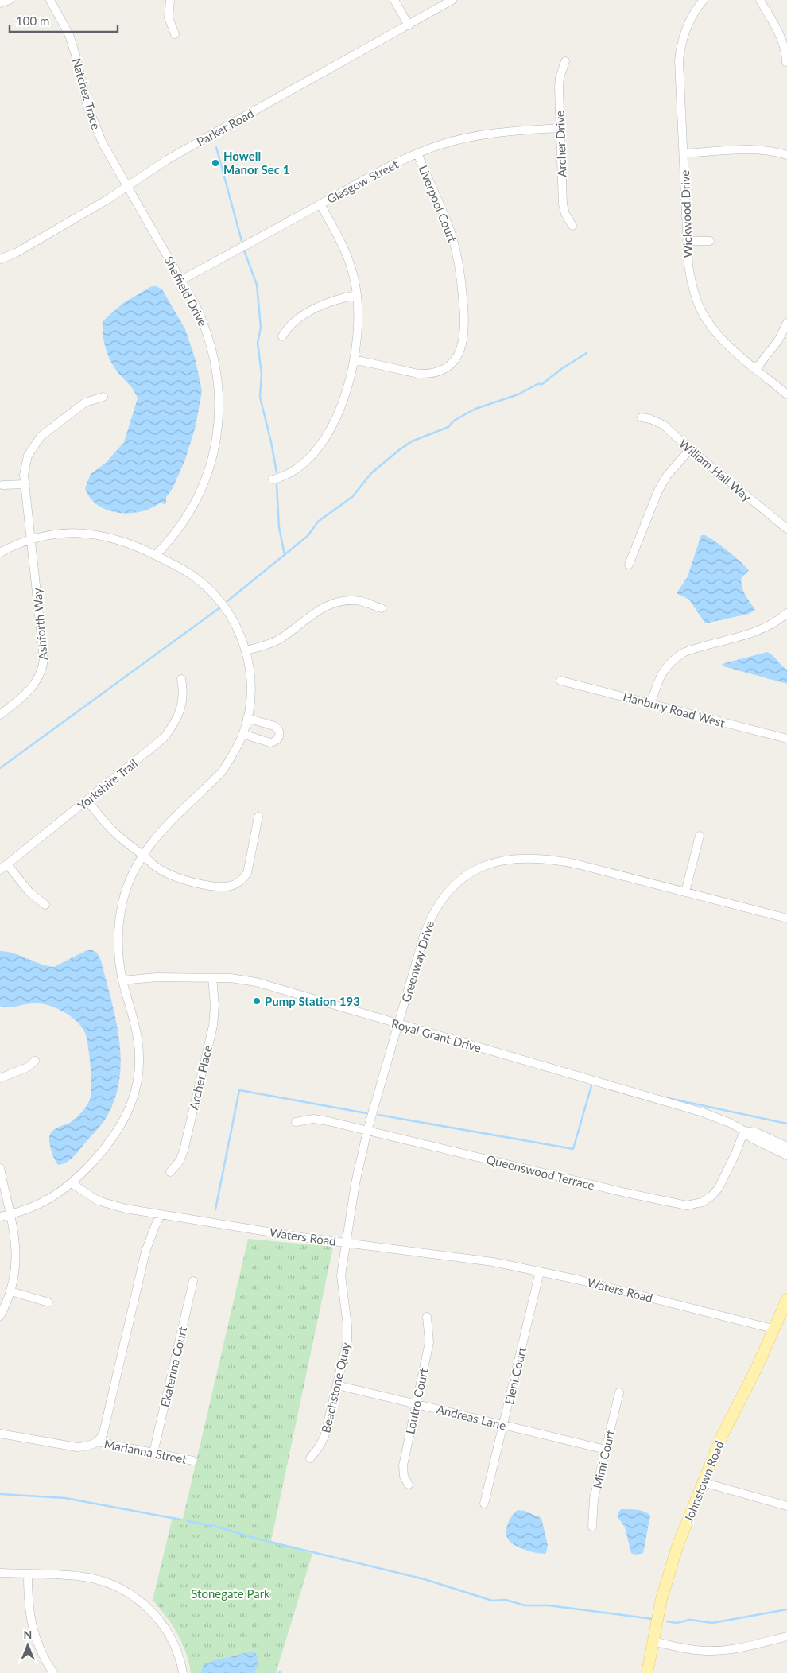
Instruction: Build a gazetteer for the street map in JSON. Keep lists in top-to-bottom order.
{
  "streets": {
    "main road": ["Johnstown Road"],
    "street": [
      "Natchez Trace",
      "Parker Road",
      "Archer Drive",
      "Glasgow Street",
      "Liverpool Court",
      "Wickwood Drive",
      "Sheffield Drive",
      "William Hall Way",
      "Ashforth Way",
      "Hanbury Road West",
      "Yorkshire Trail",
      "Greenway Drive",
      "Royal Grant Drive",
      "Archer Place",
      "Queenswood Terrace",
      "Waters Road",
      "Ekaterina Court",
      "Eleni Court",
      "Beachstone Quay",
      "Loutro Court",
      "Andreas Lane",
      "Marianna Street",
      "Mimi Court"
    ]
  },
  "crossings": [
    ["Natchez Trace", "Parker Road"],
    ["Natchez Trace", "Sheffield Drive"],
    ["Parker Road", "Sheffield Drive"],
    ["Archer Drive", "Glasgow Street"],
    ["Glasgow Street", "Liverpool Court"],
    ["Glasgow Street", "Sheffield Drive"],
    ["Greenway Drive", "Royal Grant Drive"],
    ["Greenway Drive", "Queenswood Terrace"],
    ["Greenway Drive", "Waters Road"],
    ["Greenway Drive", "Beachstone Quay"],
    ["Royal Grant Drive", "Archer Place"],
    ["Royal Grant Drive", "Queenswood Terrace"],
    ["Waters Road", "Eleni Court"],
    ["Waters Road", "Beachstone Quay"],
    ["Waters Road", "Johnstown Road"],
    ["Ekaterina Court", "Marianna Street"],
    ["Eleni Court", "Andreas Lane"],
    ["Beachstone Quay", "Andreas Lane"],
    ["Loutro Court", "Andreas Lane"],
    ["Andreas Lane", "Mimi Court"]
  ],
  "parks": ["Stonegate Park"],
  "places": ["Howell Manor Sec 1", "Pump Station 193"],
  "scale_bar": "100 m",
  "north": "top"
}
